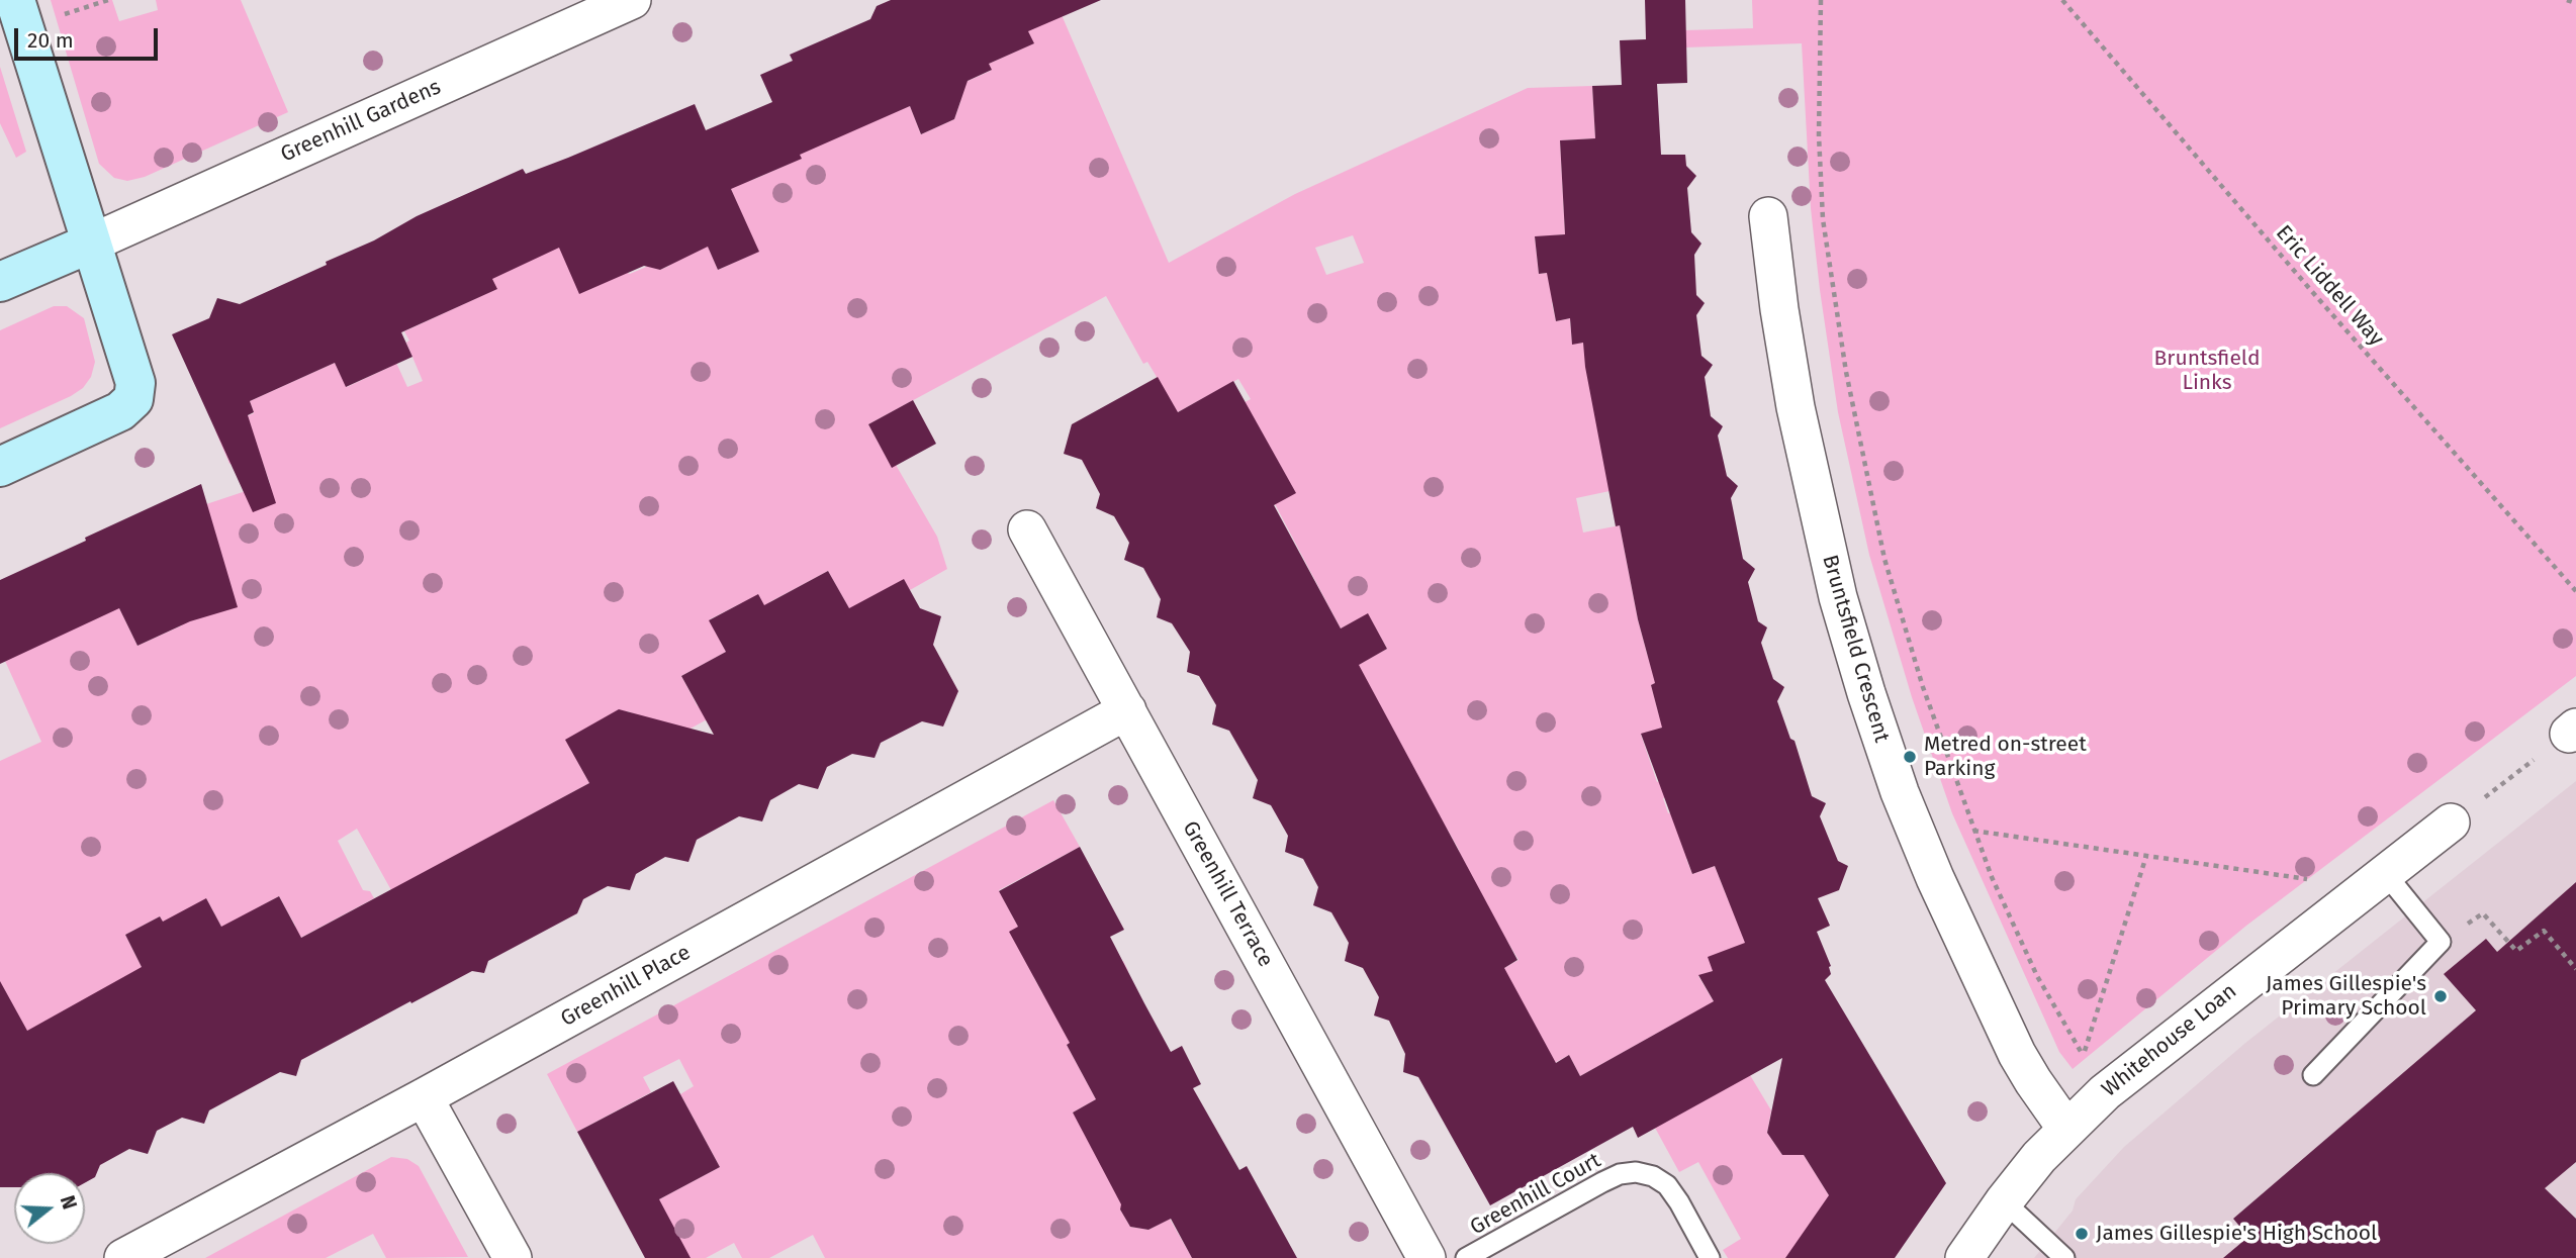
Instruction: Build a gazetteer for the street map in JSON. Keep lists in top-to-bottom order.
{
  "streets": {
    "street": [
      "Greenhill Gardens",
      "Bruntsfield Crescent",
      "Greenhill Terrace",
      "Greenhill Place",
      "Whitehouse Loan"
    ],
    "lane": ["Greenhill Court"],
    "path": ["Eric Liddell Way"]
  },
  "crossings": [
    ["Bruntsfield Crescent", "Whitehouse Loan"],
    ["Greenhill Terrace", "Greenhill Place"]
  ],
  "parks": ["Bruntsfield Links"],
  "places": ["Metred on-street Parking", "James Gillespie's Primary School", "James Gillespie's High School"],
  "scale_bar": "20 m",
  "north": "right"
}
